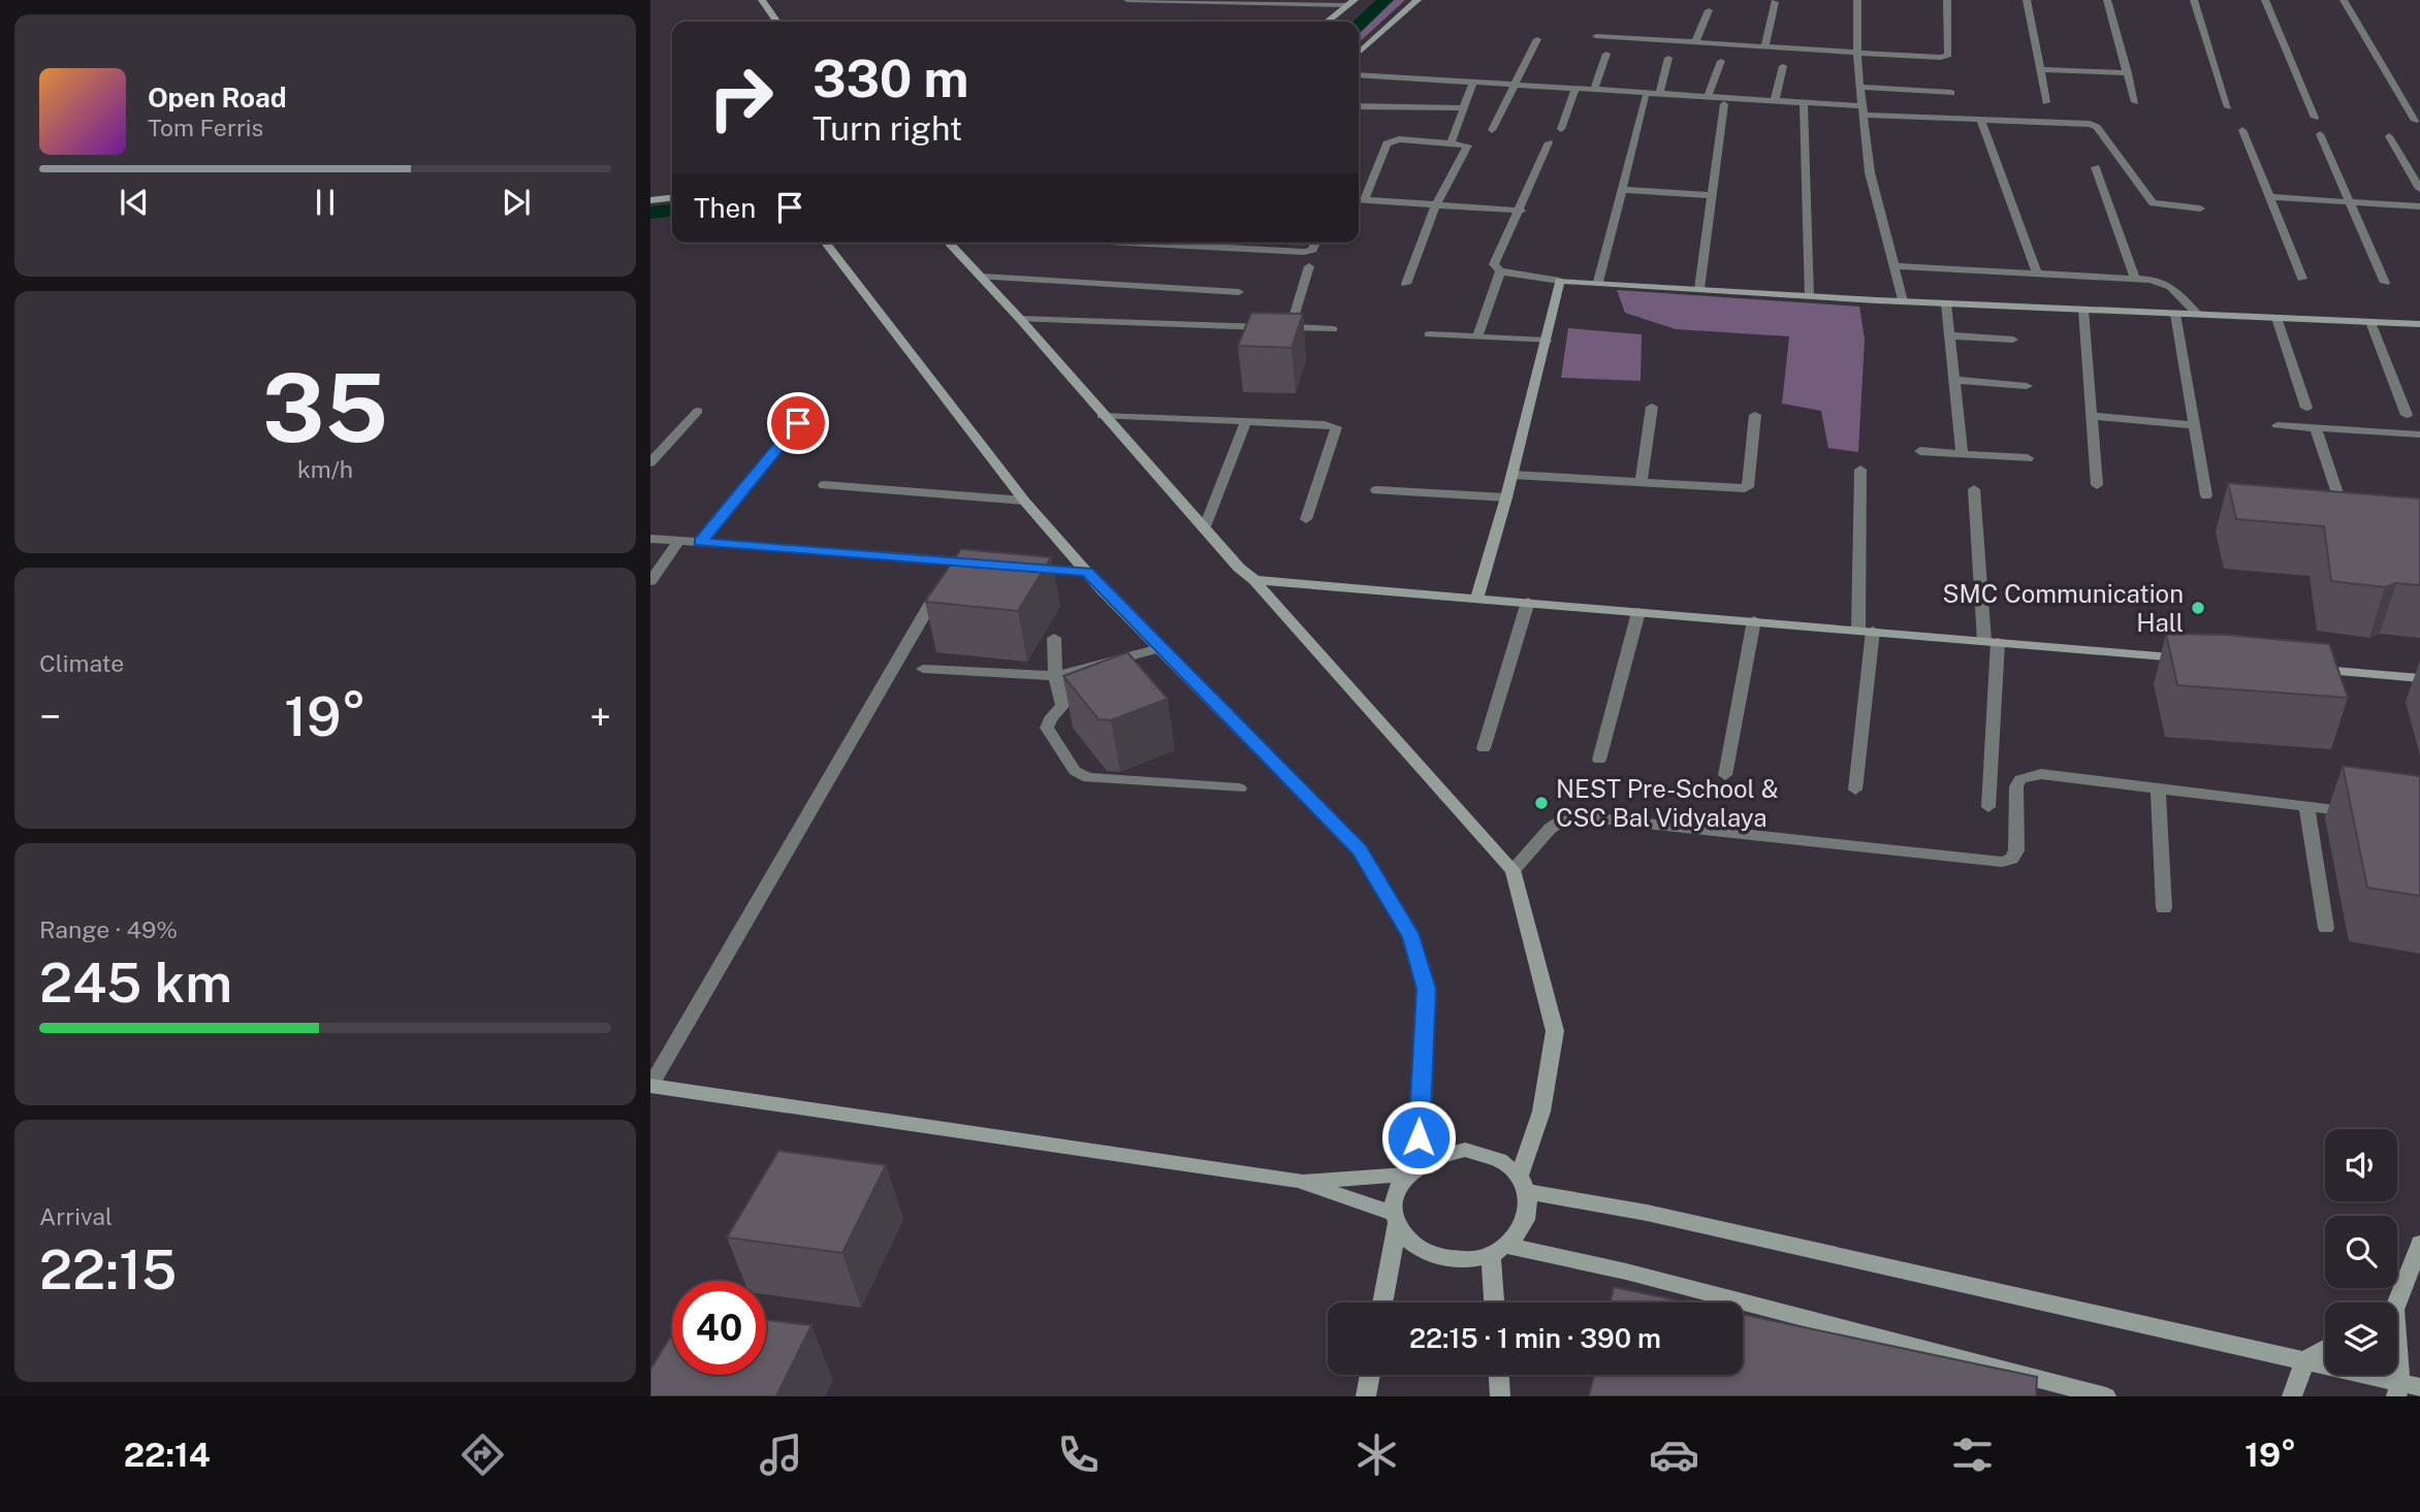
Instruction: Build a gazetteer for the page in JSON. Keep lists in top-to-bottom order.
{
  "places": ["SMC Communication Hall", "NEST Pre-School & CSC Bal Vidyalaya"],
  "page": {
    "turn": ["330 m", "Turn right"],
    "song": ["Open Road", "Tom Ferris"],
    "then": "Then",
    "tile": [
      ["35", "km/h"],
      "Climate",
      ["Range · 49%", "245 km"],
      ["Arrival", "22:15"]
    ],
    "heat": ["−", "19°", "+"],
    "limit": "40",
    "trip": "22:15 · 1 min · 390 m",
    "tabs": ["22:14", "19°"]
  }
}
